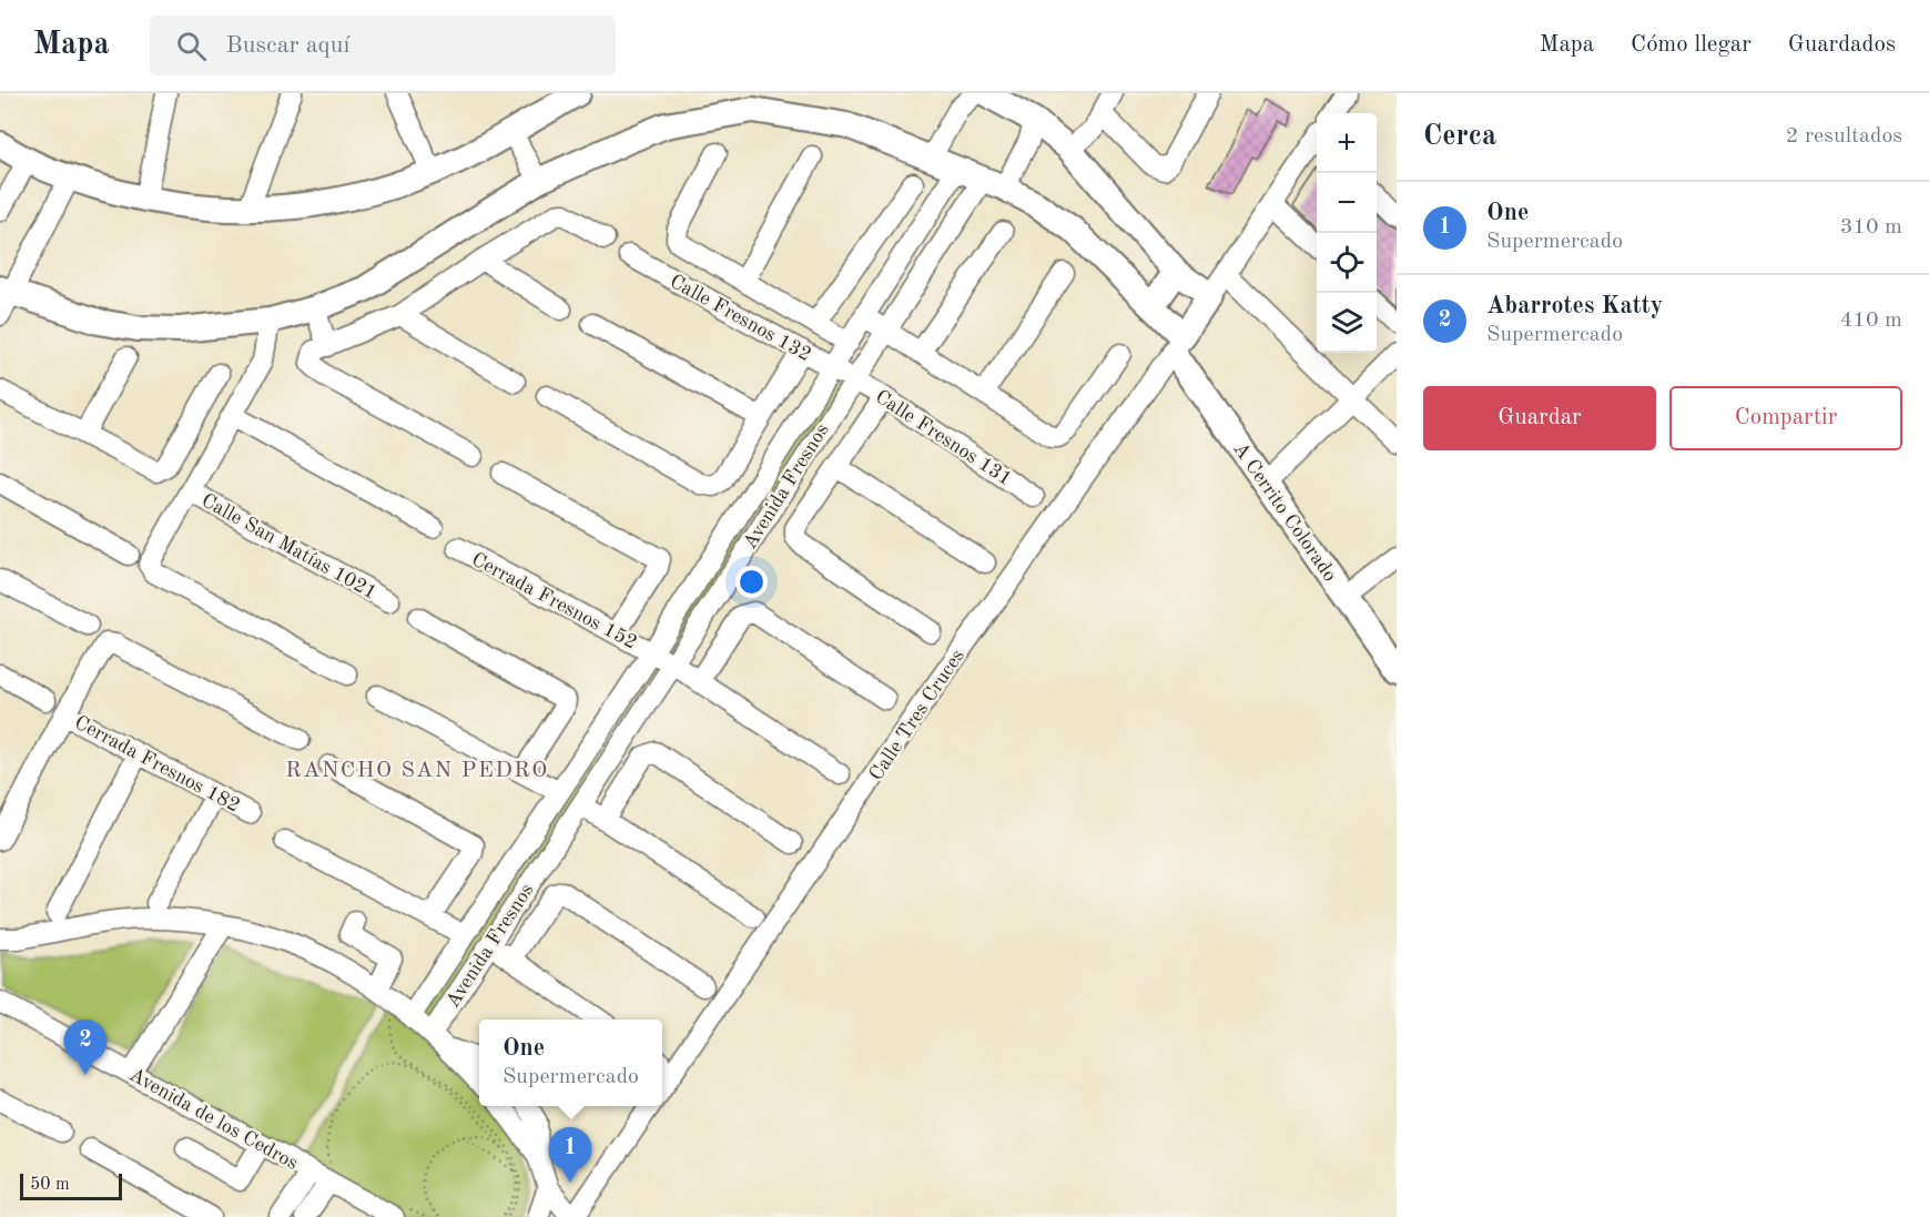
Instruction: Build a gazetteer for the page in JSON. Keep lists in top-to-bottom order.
{
  "streets": {
    "main road": ["A Cerrito Colorado"],
    "street": [
      "Calle Fresnos 132",
      "Calle Fresnos 131",
      "Avenida Fresnos",
      "Calle San Matías 1021",
      "Cerrada Fresnos 152",
      "Calle Tres Cruces",
      "Cerrada Fresnos 182",
      "Avenida de los Cedros"
    ]
  },
  "crossings": [
    ["Calle Fresnos 132", "Calle Fresnos 131"],
    ["Calle Fresnos 132", "Avenida Fresnos"],
    ["Calle Fresnos 131", "Avenida Fresnos"],
    ["Avenida Fresnos", "A Cerrito Colorado"],
    ["Avenida Fresnos", "Cerrada Fresnos 152"],
    ["A Cerrito Colorado", "Calle Tres Cruces"]
  ],
  "districts": ["RANCHO SAN PEDRO"],
  "scale_bar": "50 m",
  "page": {
    "header": "Mapa",
    "search": "Buscar aquí",
    "nav": ["Mapa", "Cómo llegar", "Guardados"],
    "heading": ["Cerca", "2 resultados"],
    "map_buttons": ["+", "−"],
    "list": [
      {
        "mark": "1",
        "name": "One",
        "note": "Supermercado",
        "value": "310 m"
      },
      {
        "mark": "2",
        "name": "Abarrotes Katty",
        "note": "Supermercado",
        "value": "410 m"
      }
    ],
    "buttons": ["Guardar", "Compartir"],
    "popup": ["One", "Supermercado"],
    "pins": ["2", "1"],
    "scale": "50 m"
  }
}
